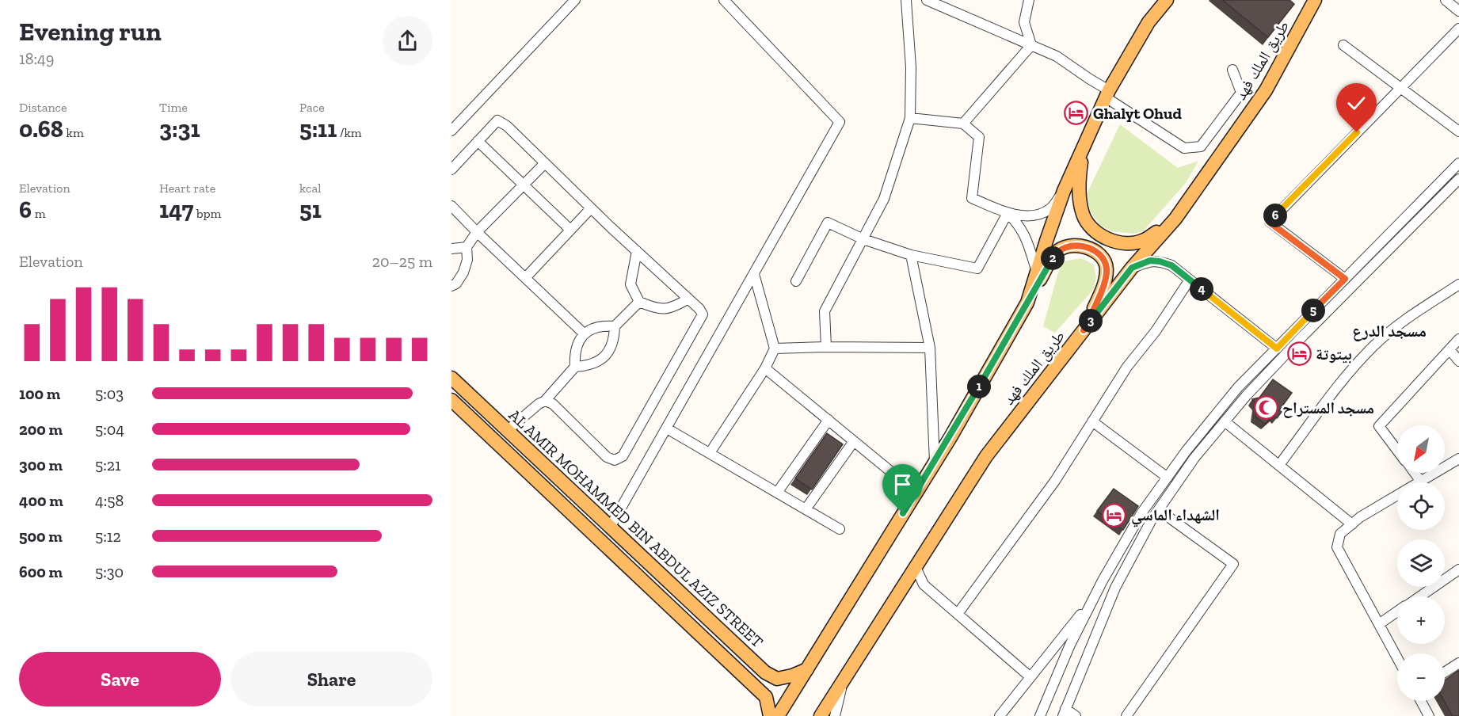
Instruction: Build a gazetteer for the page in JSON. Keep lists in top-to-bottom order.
{
  "streets": {
    "main road": ["طريق الملك فهد", "AL AMIR MOHAMMED BIN ABDUL AZIZ STREET"]
  },
  "crossings": [
    ["طريق الملك فهد", "AL AMIR MOHAMMED BIN ABDUL AZIZ STREET"]
  ],
  "districts": ["مسجد الدرع"],
  "places": {
    "hotel": ["Ghalyt Ohud", "بيتوتة", "الشهداء الماسي"],
    "mosque": ["مسجد المستراح"]
  },
  "north": "bottom left",
  "page": {
    "heading": ["Evening run", "18:49"],
    "stats": [
      ["Distance", "0.68 km"],
      ["Time", "3:31"],
      ["Pace", "5:11 /km"],
      ["Elevation", "6 m"],
      ["Heart rate", "147 bpm"],
      ["kcal", "51"]
    ],
    "pins": [
      "6",
      "2",
      "4",
      "5",
      "3",
      "1"
    ],
    "chart": ["Elevation", "20–25 m"],
    "list": [
      {
        "name": "100 m",
        "note": "5:03"
      },
      {
        "name": "200 m",
        "note": "5:04"
      },
      {
        "name": "300 m",
        "note": "5:21"
      },
      {
        "name": "400 m",
        "note": "4:58"
      },
      {
        "name": "500 m",
        "note": "5:12"
      },
      {
        "name": "600 m",
        "note": "5:30"
      }
    ],
    "map_buttons": ["+", "−"],
    "buttons": ["Save", "Share"]
  }
}
